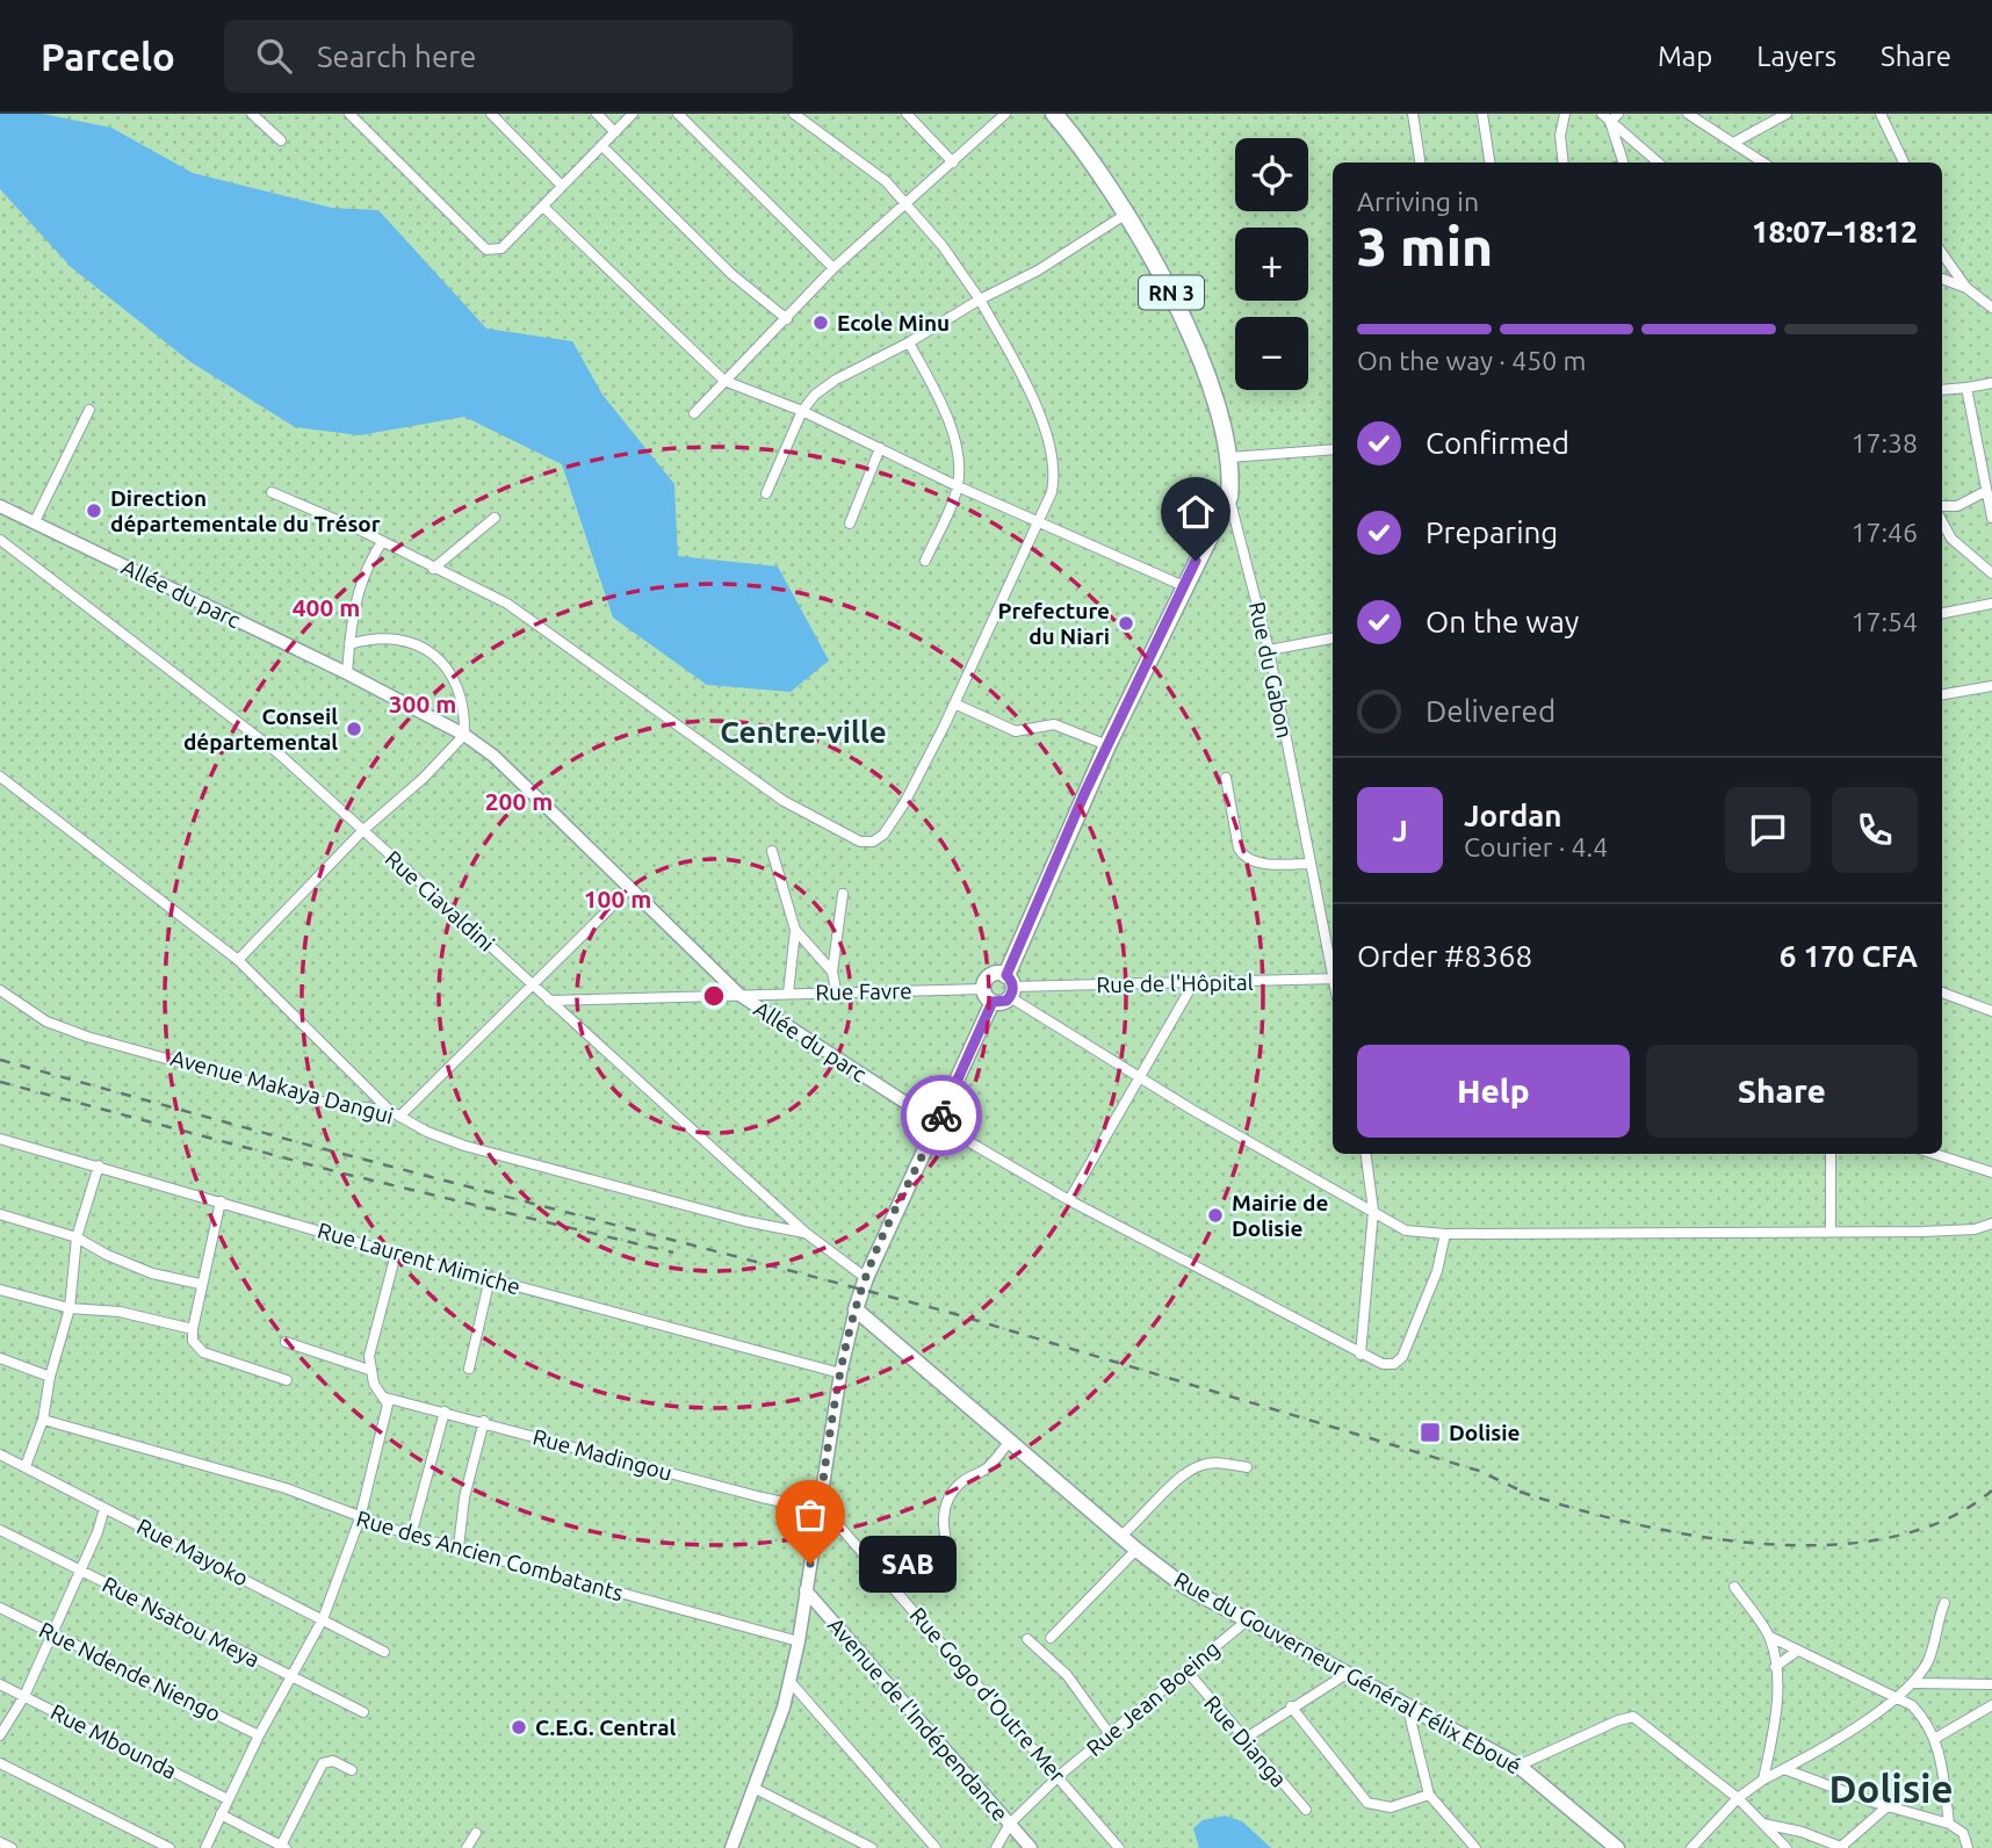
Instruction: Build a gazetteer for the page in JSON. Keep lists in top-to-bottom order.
{
  "streets": {
    "highway": ["RN 3", "Rue du Gabon"],
    "main road": ["Rue du Gouverneur Général Félix Eboué"],
    "street": [
      "Allée du parc",
      "Rue Ciavaldini",
      "Rue de l'Hôpital",
      "Rue Favre",
      "Avenue Makaya Dangui",
      "Rue Laurent Mimiche",
      "Rue Madingou",
      "Rue Mayoko",
      "Rue des Ancien Combatants",
      "Rue Nsatou Meya",
      "Rue Ndende Niengo",
      "Rue Gogo d'Outre Mer",
      "Rue Jean Boeing",
      "Avenue de l'Indépendance",
      "Rue Mbounda",
      "Rue Dianga"
    ]
  },
  "crossings": [
    ["RN 3", "Rue du Gabon"],
    ["RN 3", "Rue de l'Hôpital"],
    ["Allée du parc", "Rue Favre"],
    ["Rue Ciavaldini", "Rue Favre"],
    ["Rue Ciavaldini", "Avenue Makaya Dangui"],
    ["Rue Madingou", "Rue Gogo d'Outre Mer"],
    ["Rue du Gouverneur Général Félix Eboué", "Rue Jean Boeing"],
    ["Rue Gogo d'Outre Mer", "Rue Jean Boeing"],
    ["Rue Jean Boeing", "Avenue de l'Indépendance"],
    ["Rue Jean Boeing", "Rue Dianga"]
  ],
  "districts": ["Centre-ville", "Dolisie"],
  "places": {
    "other": [
      "Ecole Minu",
      "Direction départementale du Trésor",
      "Prefecture du Niari",
      "Conseil départemental",
      "Mairie de Dolisie",
      "SAB",
      "C.E.G. Central"
    ],
    "transit": ["Dolisie"]
  },
  "page": {
    "header": "Parcelo",
    "search": "Search here",
    "nav": ["Map", "Layers", "Share"],
    "map_buttons": ["+", "−"],
    "heading": ["3 min", "Arriving in", "18:07–18:12"],
    "panel": [
      "Jordan",
      "Courier · 4.4",
      "Order #8368",
      "6 170 CFA"
    ],
    "bar": "On the way · 450 m",
    "list": [
      ["Confirmed", "17:38"],
      ["Preparing", "17:46"],
      ["On the way", "17:54"],
      "Delivered"
    ],
    "round": "J",
    "buttons": ["Help", "Share"],
    "bubble": "SAB"
  },
  "rings": [
    "400 m",
    "300 m",
    "200 m",
    "100 m"
  ]
}
